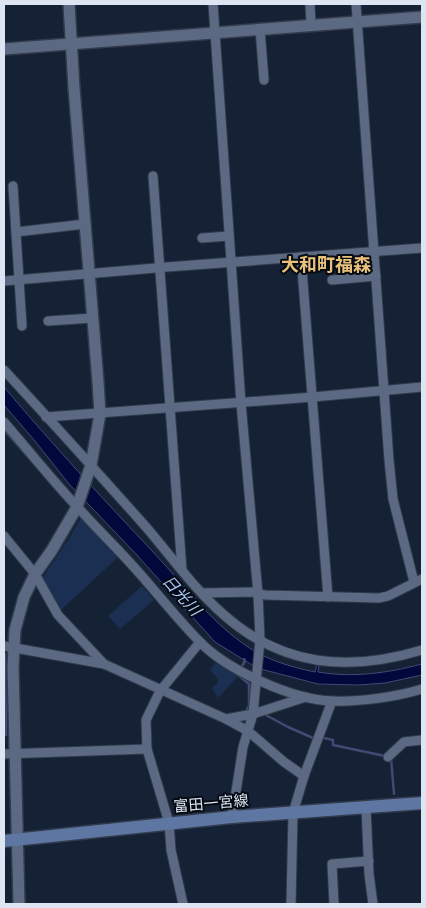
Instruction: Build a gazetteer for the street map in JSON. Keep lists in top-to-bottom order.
{
  "streets": {
    "main road": ["富田一宮線"]
  },
  "districts": ["大和町福森"],
  "water": ["日光川"]
}
